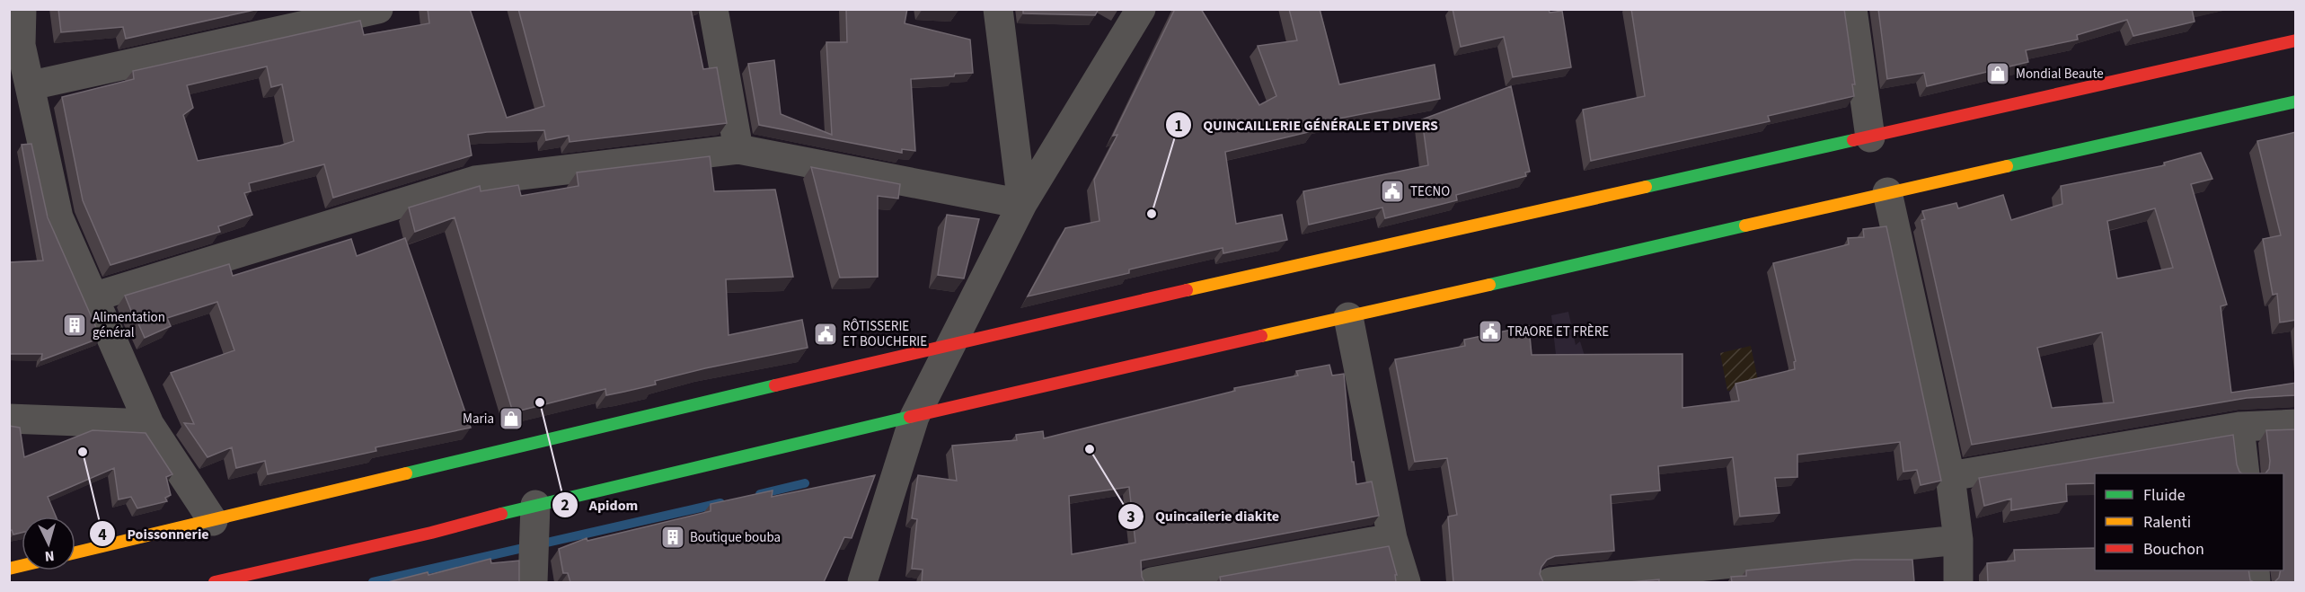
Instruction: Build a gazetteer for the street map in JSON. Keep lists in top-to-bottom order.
{
  "places": {
    "shop": ["Mondial Beaute", "Maria"],
    "public building": ["TECNO", "TRAORE ET FRÈRE", "RÔTISSERIE ET BOUCHERIE"],
    "other": [
      "QUINCAILLERIE GÉNÉRALE ET DIVERS",
      "Apidom",
      "Quincailerie diakite",
      "Poissonnerie"
    ],
    "building": ["Alimentation général", "Boutique bouba"]
  },
  "legend": ["Fluide", "Ralenti", "Bouchon"],
  "north": "bottom"
}
